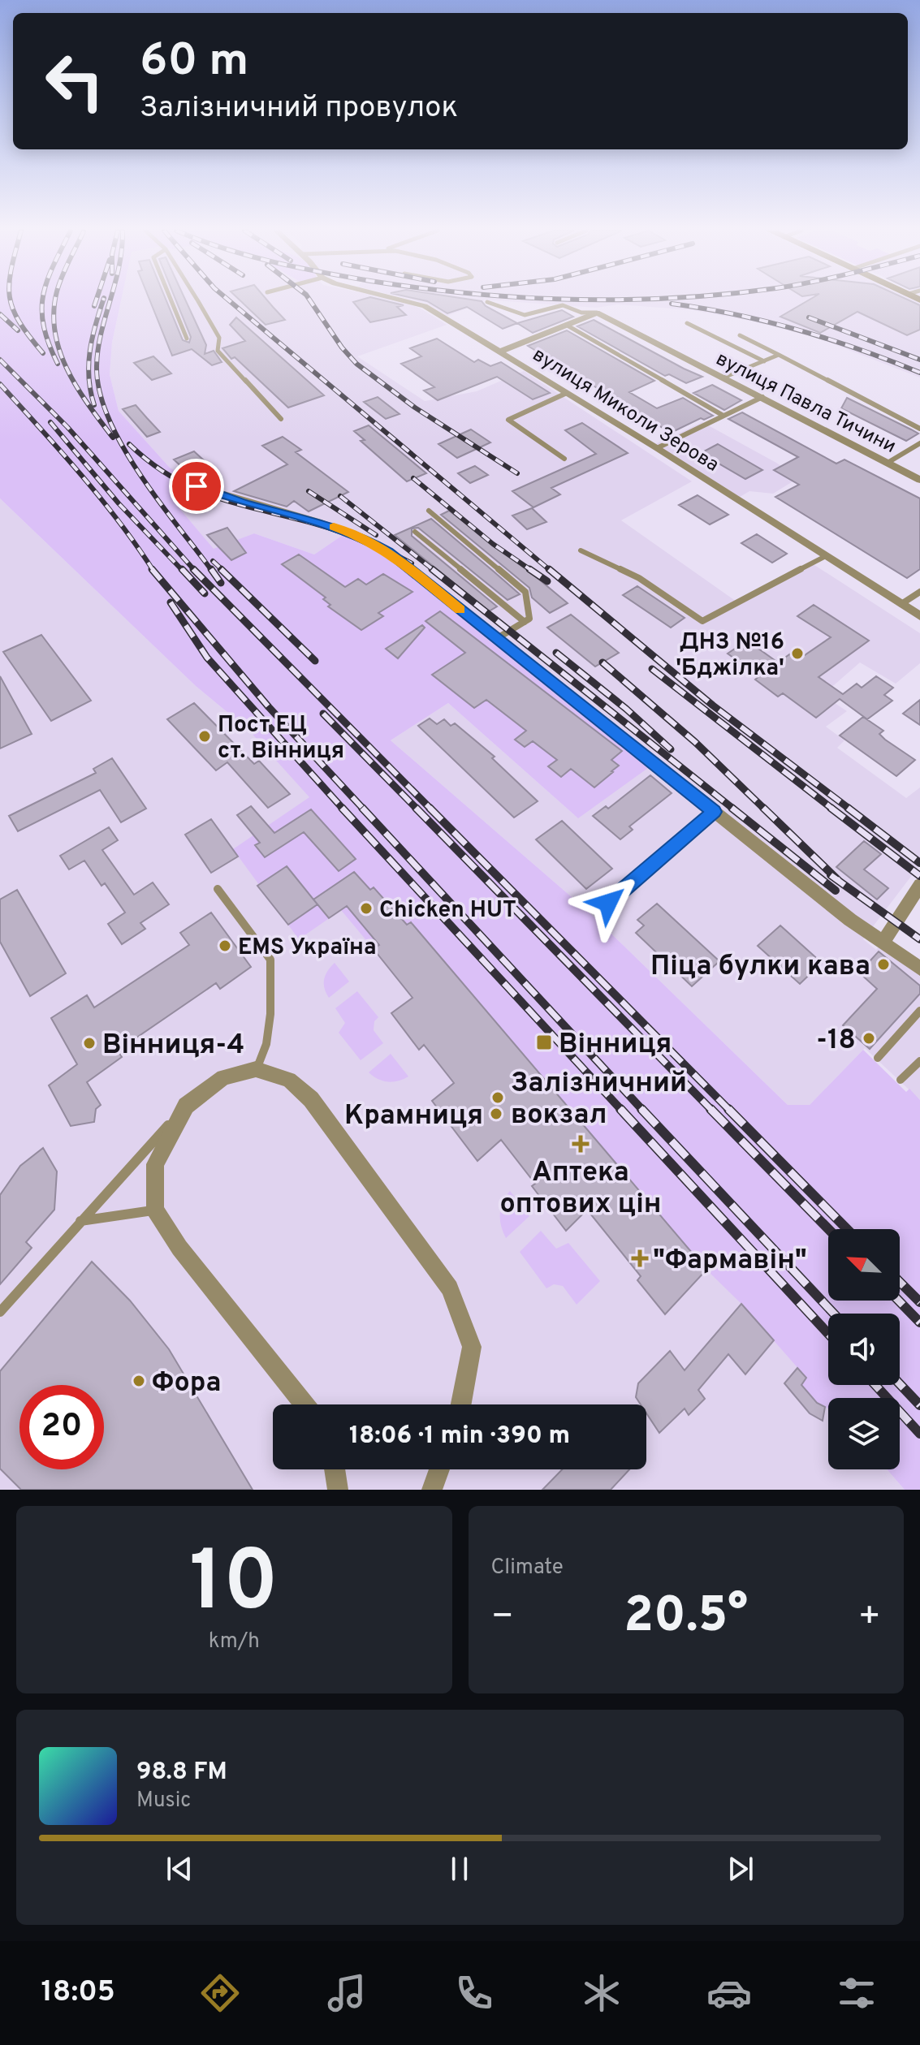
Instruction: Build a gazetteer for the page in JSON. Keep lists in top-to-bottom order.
{
  "streets": {
    "street": ["вулиця Павла Тичини", "вулиця Миколи Зерова"]
  },
  "places": {
    "other": [
      "ДНЗ №16 'Бджілка'",
      "Пост ЕЦ ст. Вінниця",
      "Chicken HUT",
      "EMS Україна",
      "Піца булки кава",
      "-18",
      "Вінниця-4",
      "Залізничний вокзал",
      "Крамниця",
      "Фора"
    ],
    "transit": ["Вінниця"],
    "health": ["Аптека оптових цін", "\"Фармавін\""]
  },
  "north": "top left",
  "page": {
    "turn": ["60 m", "Залізничний провулок"],
    "limit": "20",
    "trip": "18:06 · 1 min · 390 m",
    "tile": [
      ["10", "km/h"],
      "Climate"
    ],
    "heat": ["−", "20.5°", "+"],
    "song": ["98.8 FM", "Music"],
    "tabs": "18:05"
  }
}
